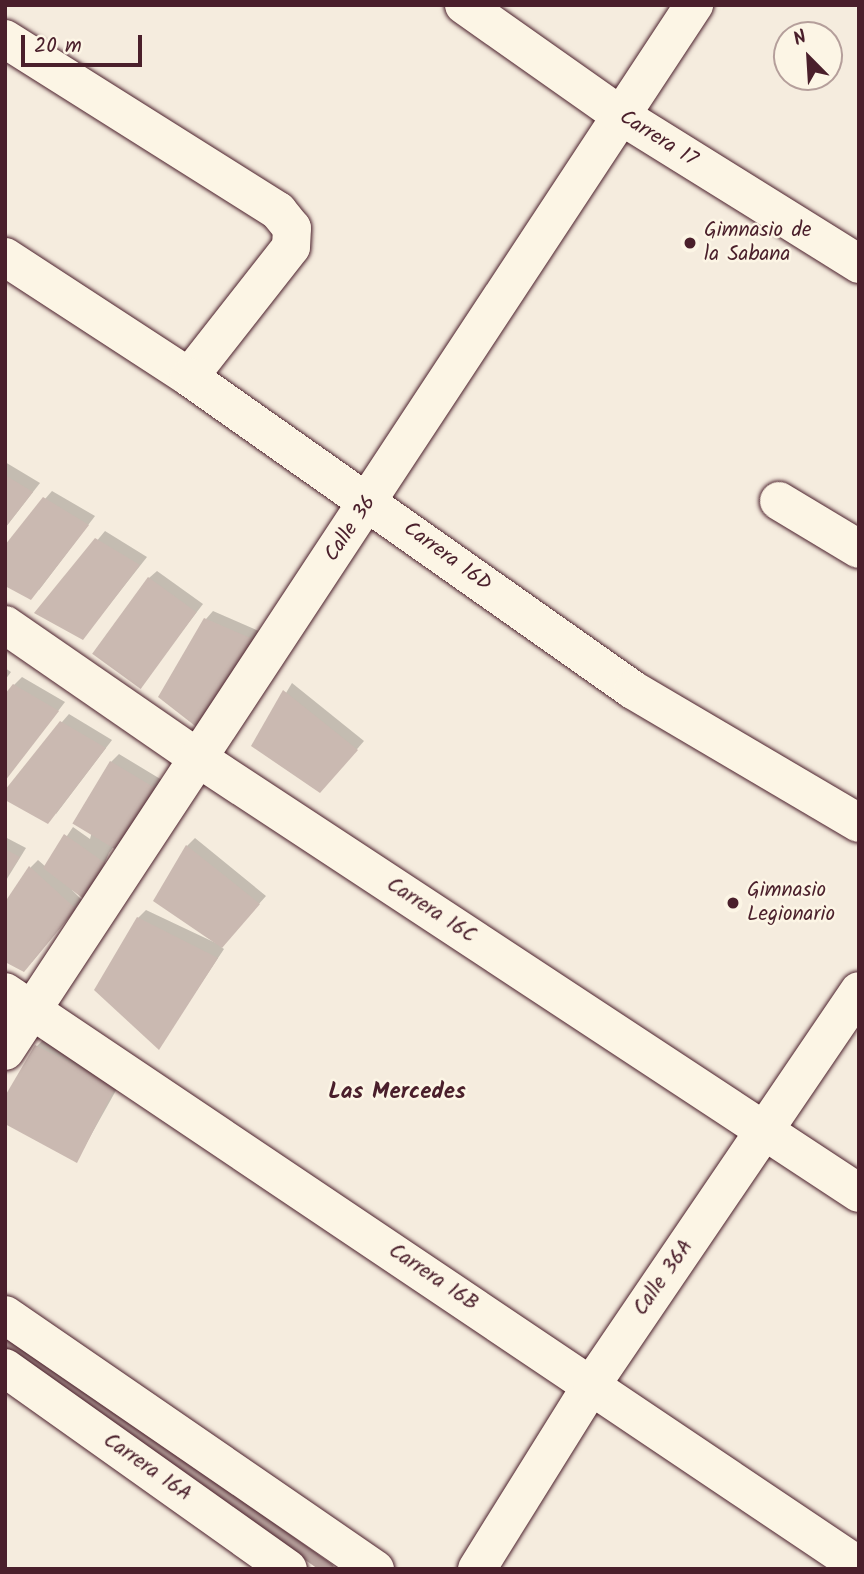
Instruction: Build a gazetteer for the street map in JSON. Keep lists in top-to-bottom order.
{
  "streets": {
    "street": [
      "Carrera 17",
      "Calle 36",
      "Carrera 16D",
      "Carrera 16C",
      "Carrera 16B",
      "Calle 36A",
      "Carrera 16A"
    ]
  },
  "crossings": [
    ["Carrera 17", "Calle 36"],
    ["Calle 36", "Carrera 16D"],
    ["Calle 36", "Carrera 16C"],
    ["Calle 36", "Carrera 16B"],
    ["Carrera 16C", "Calle 36A"],
    ["Carrera 16B", "Calle 36A"]
  ],
  "districts": ["Las Mercedes"],
  "places": ["Gimnasio de la Sabana", "Gimnasio Legionario"],
  "scale_bar": "20 m",
  "north": "top left"
}
